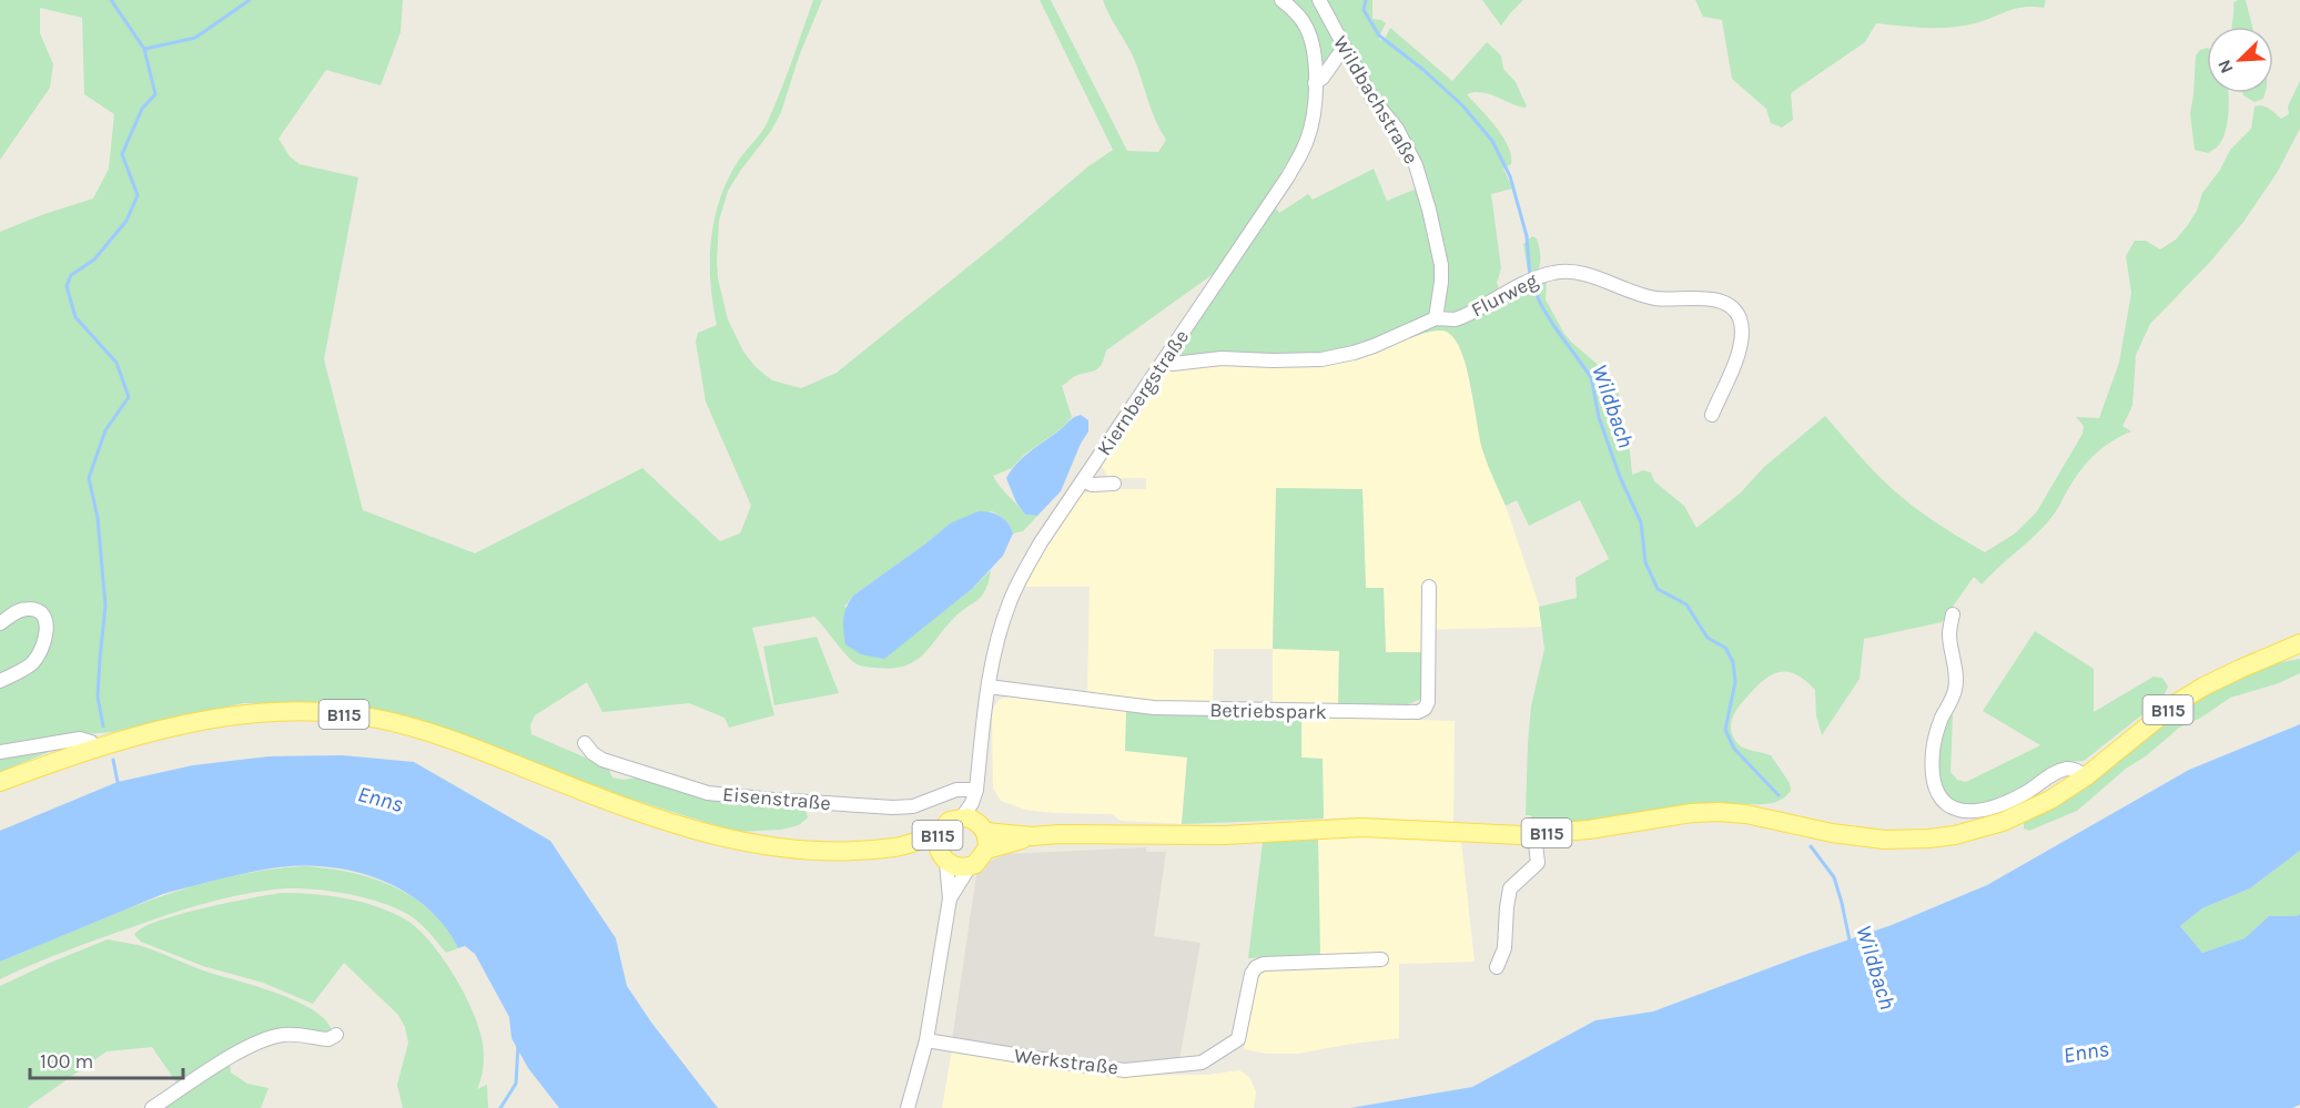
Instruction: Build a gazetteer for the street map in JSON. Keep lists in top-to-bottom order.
{
  "streets": {
    "main road": ["B115"],
    "street": [
      "Wildbachstraße",
      "Flurweg",
      "Kiernbergstraße",
      "Betriebspark",
      "Eisenstraße",
      "Werkstraße"
    ]
  },
  "crossings": [
    ["Wildbachstraße", "Flurweg"],
    ["Flurweg", "Kiernbergstraße"],
    ["Kiernbergstraße", "B115"],
    ["Kiernbergstraße", "Betriebspark"],
    ["Kiernbergstraße", "Eisenstraße"],
    ["B115", "Eisenstraße"]
  ],
  "water": ["Wildbach", "Enns"],
  "scale_bar": "100 m",
  "north": "bottom left"
}
